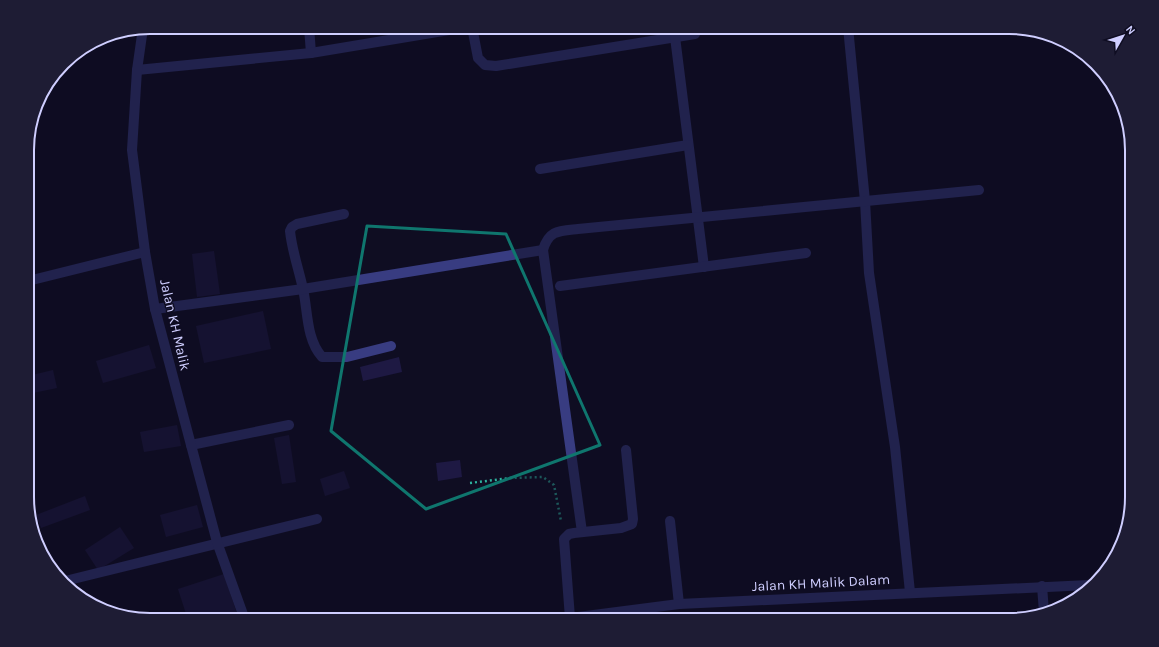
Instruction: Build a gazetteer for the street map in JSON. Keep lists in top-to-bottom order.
{
  "streets": {
    "street": ["Jalan KH Malik", "Jalan KH Malik Dalam"]
  },
  "north": "top right"
}
